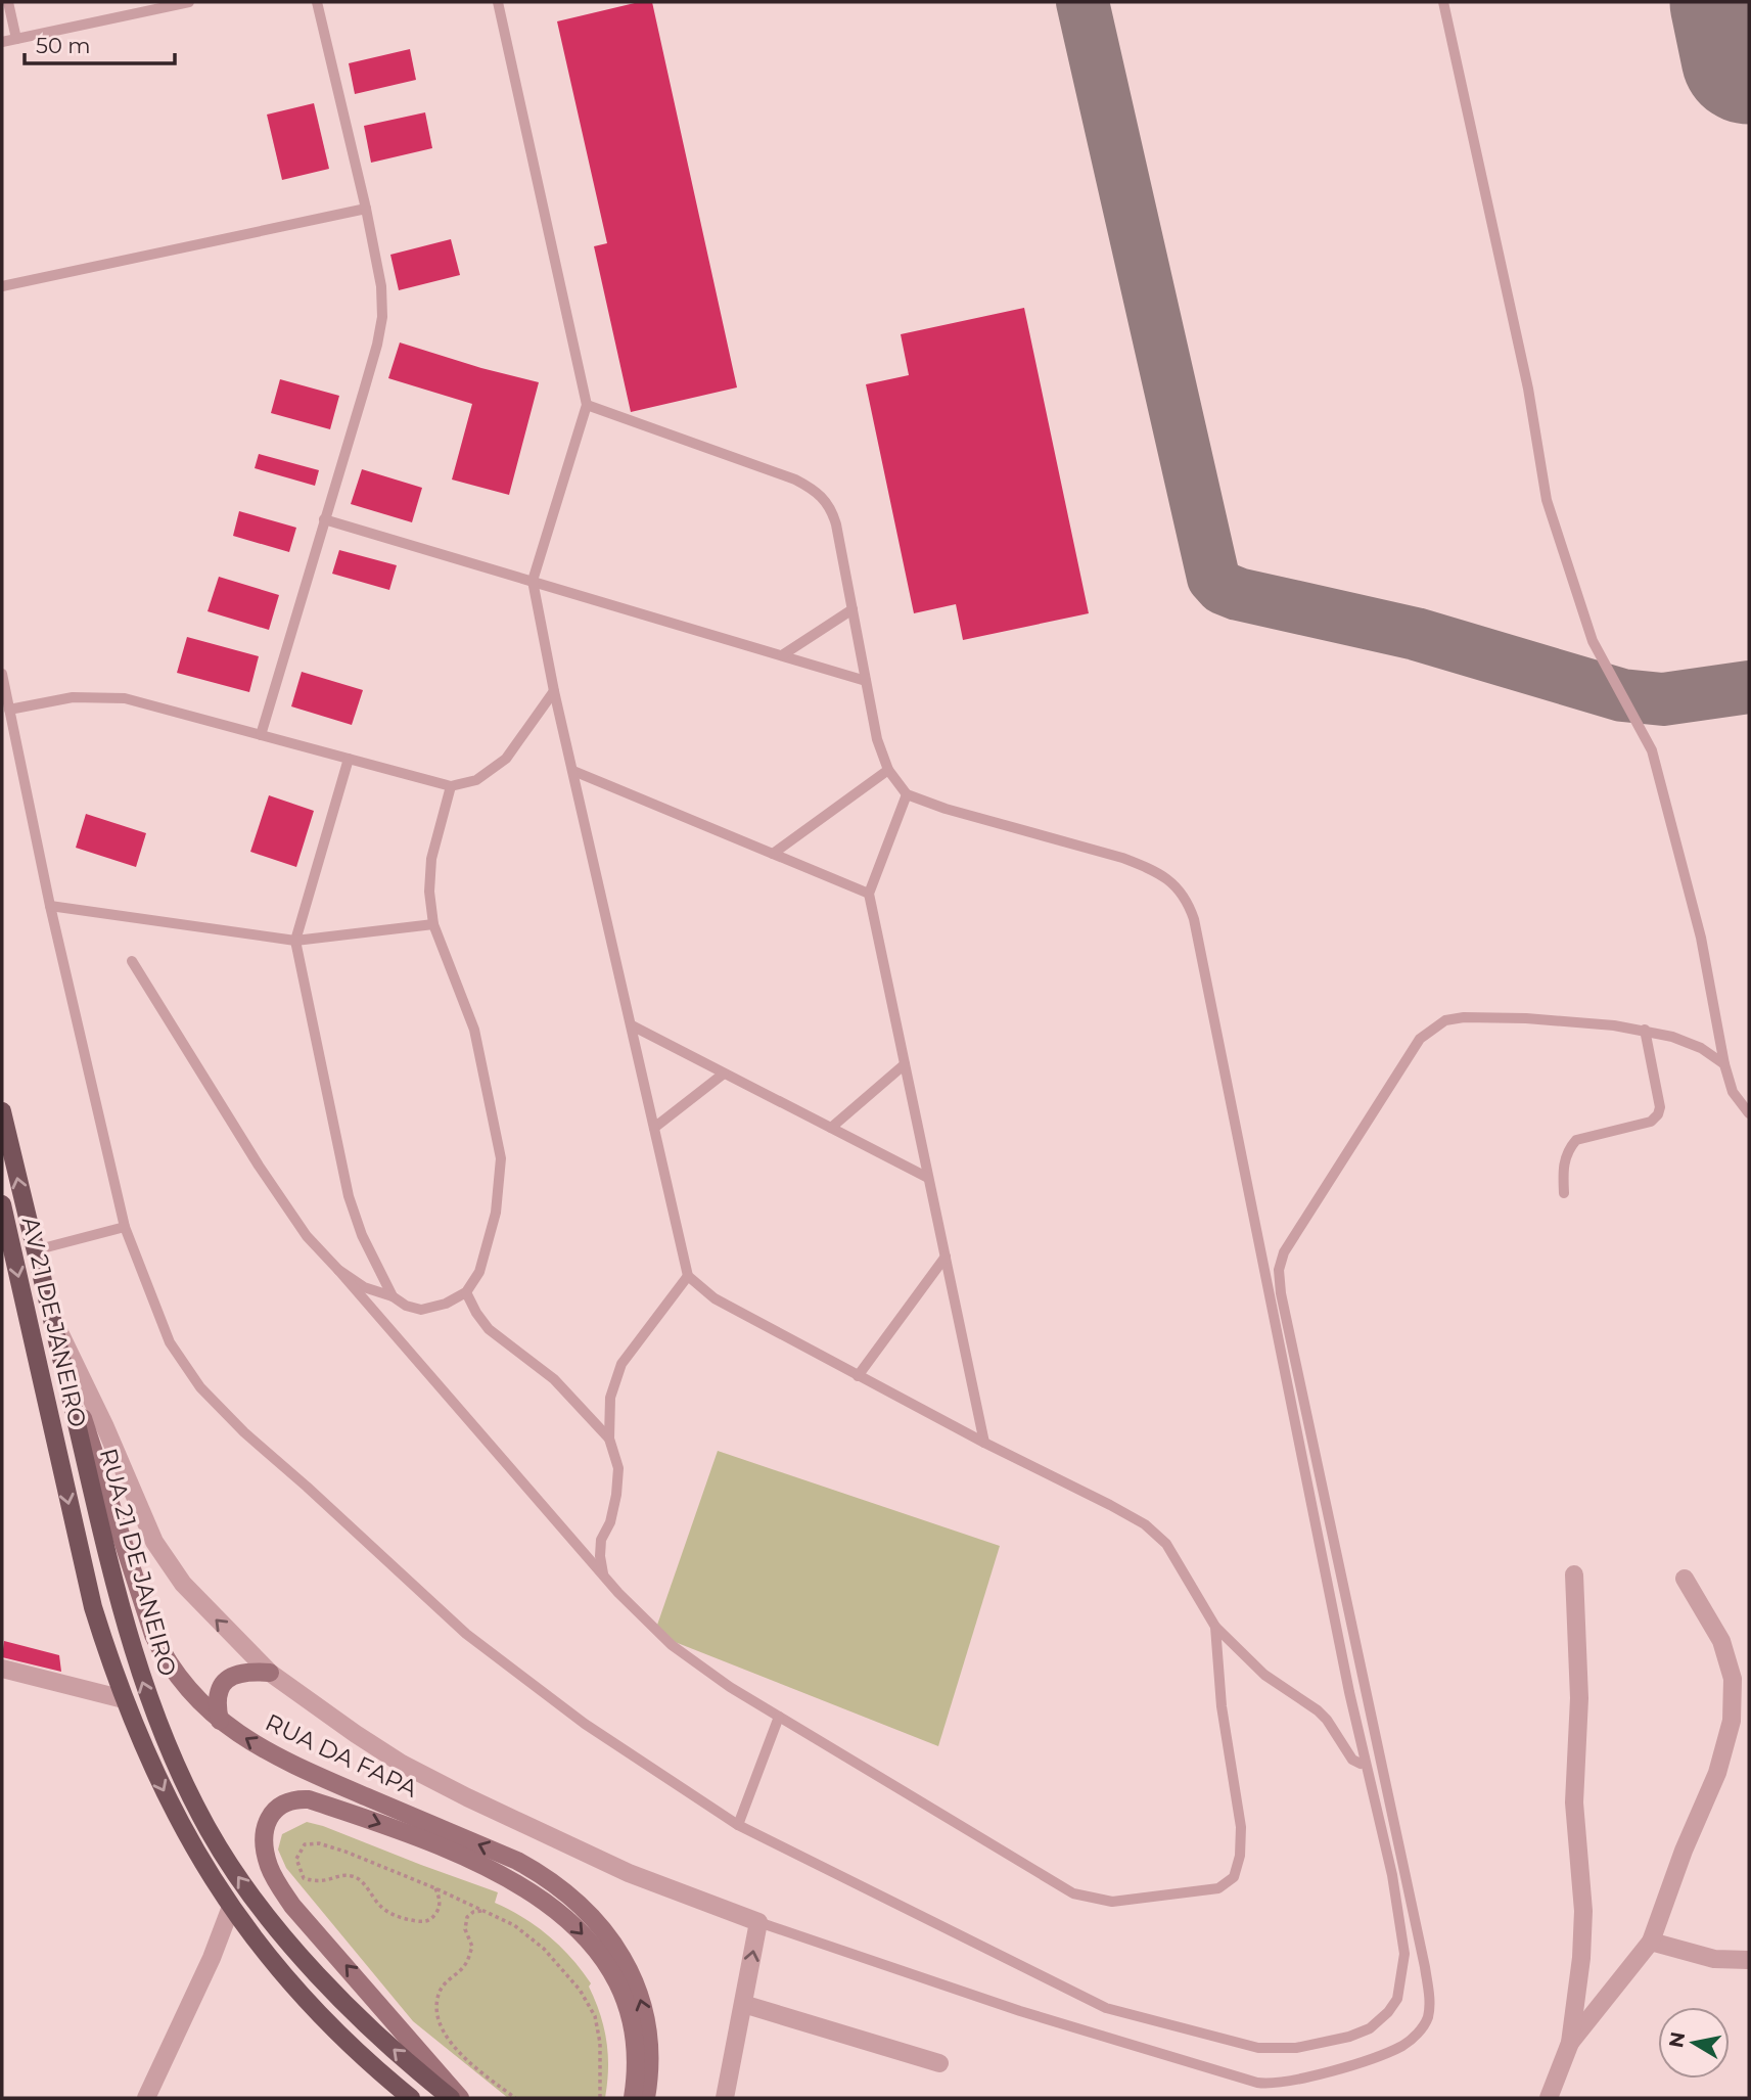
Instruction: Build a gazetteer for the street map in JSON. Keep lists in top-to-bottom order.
{
  "streets": {
    "main road": ["AV 21 DE JANEIRO", "RUA 21 DE JANEIRO", "RUA DA FAPA"]
  },
  "crossings": [
    ["RUA 21 DE JANEIRO", "RUA DA FAPA"]
  ],
  "one_way": ["AV 21 DE JANEIRO", "RUA 21 DE JANEIRO"],
  "scale_bar": "50 m",
  "north": "left"
}
